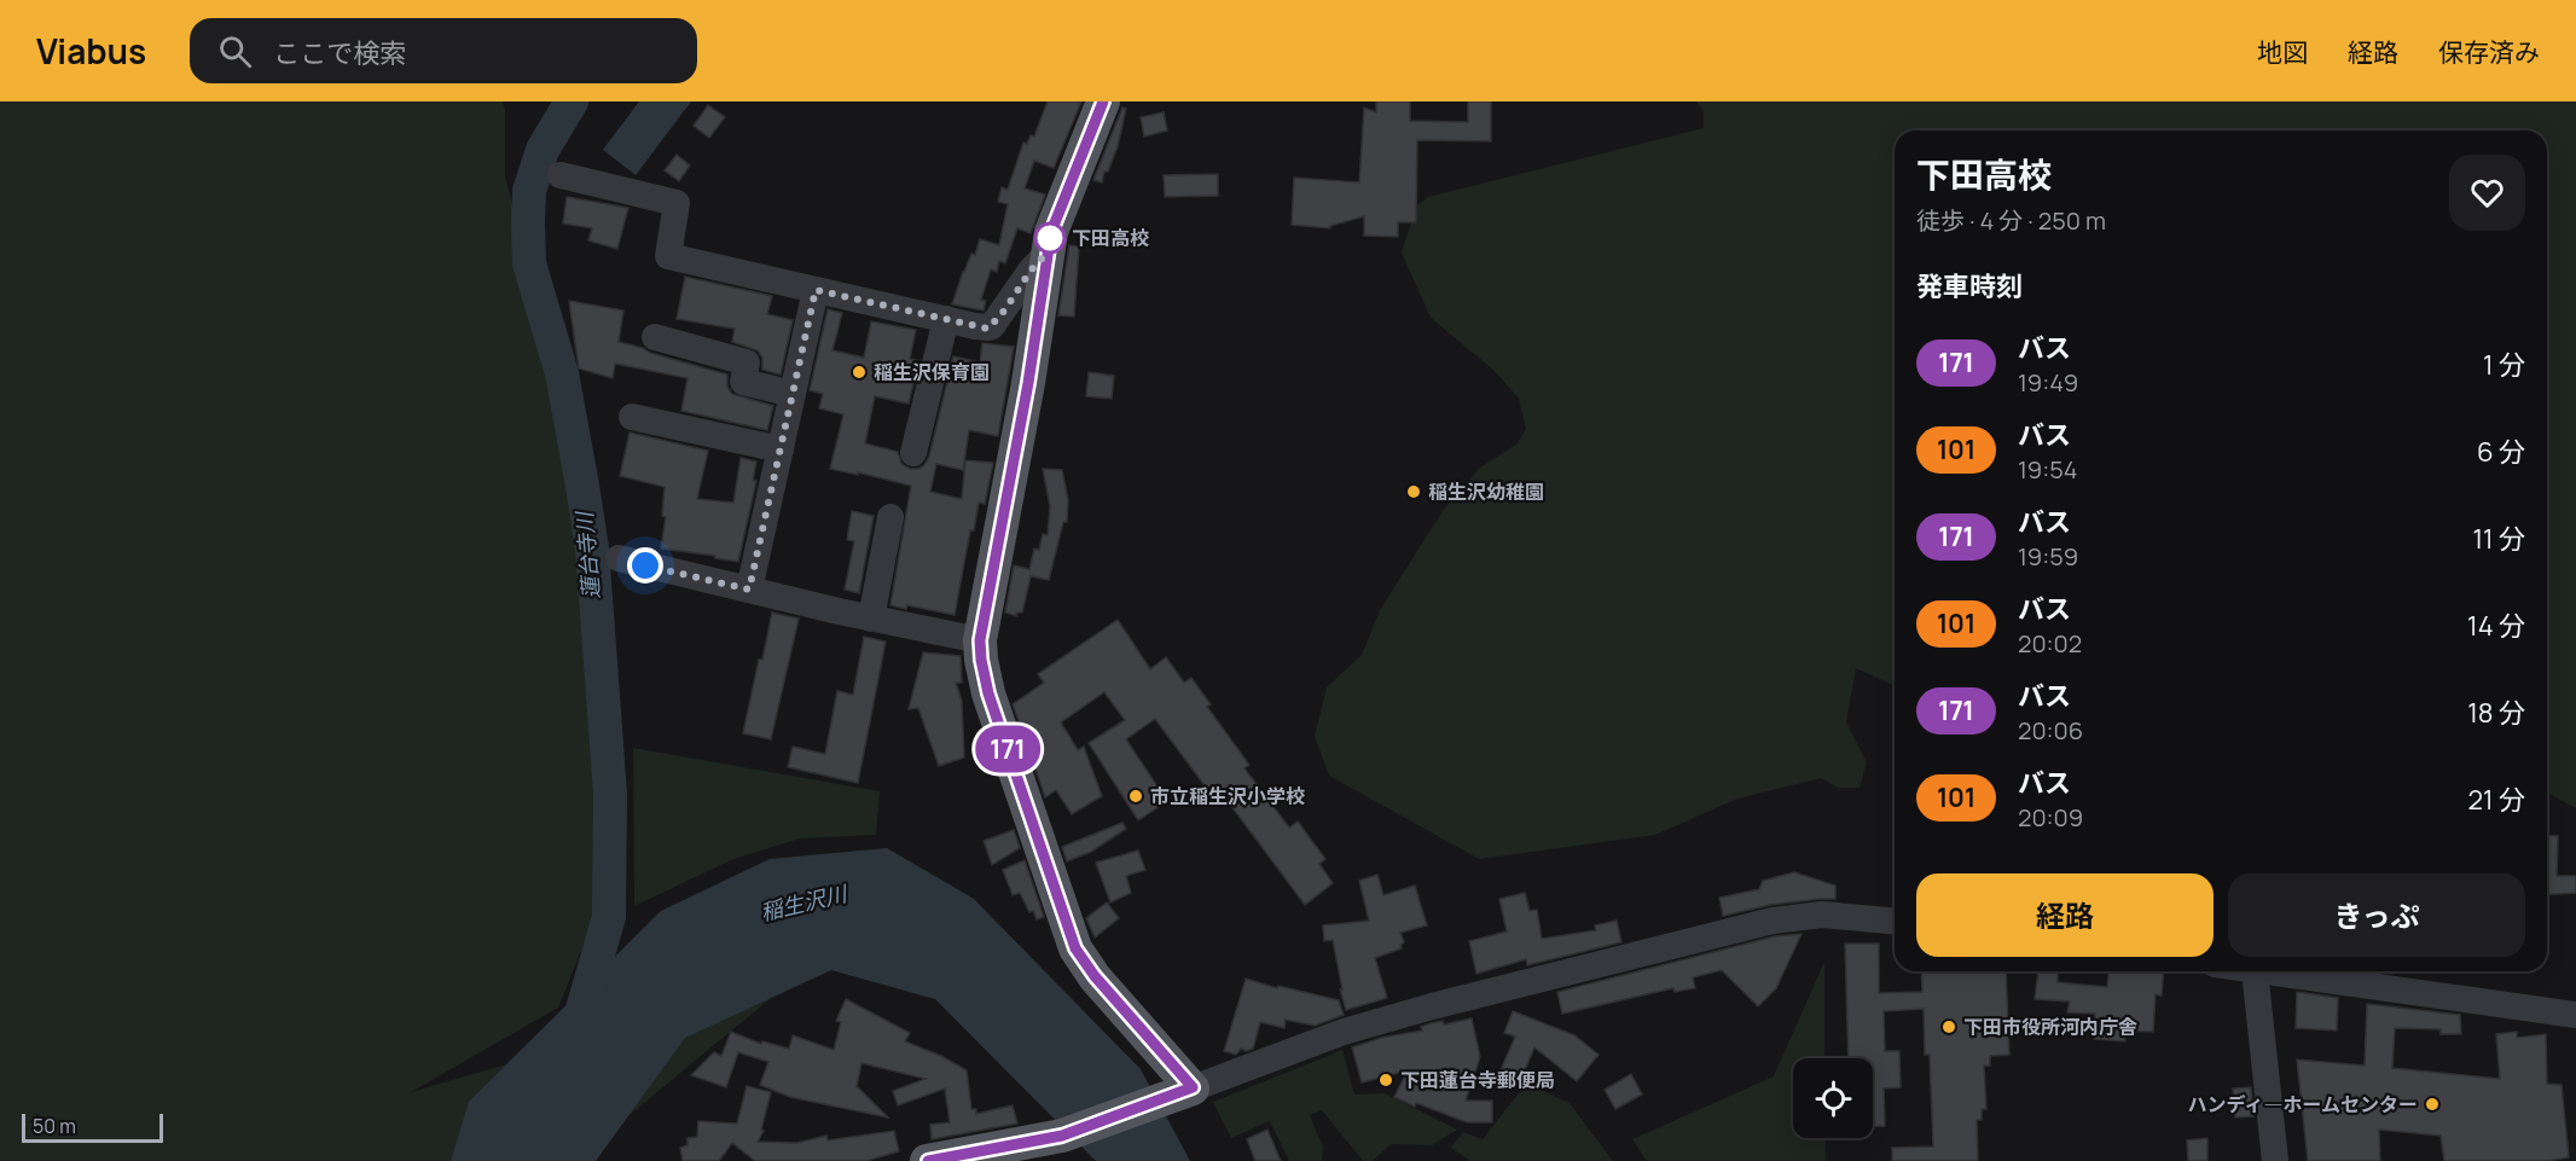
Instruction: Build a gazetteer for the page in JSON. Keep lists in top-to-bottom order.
{
  "water": ["蓮台寺川", "稲生沢川"],
  "places": [
    "下田高校",
    "稲生沢保育園",
    "稲生沢幼稚園",
    "市立稲生沢小学校",
    "下田市役所河内庁舎",
    "下田蓮台寺郵便局",
    "ハンディ―ホームセンター"
  ],
  "lines": ["bus line 171"],
  "scale_bar": "50 m",
  "page": {
    "header": "Viabus",
    "search": "ここで検索",
    "nav": ["地図", "経路", "保存済み"],
    "on_map": "171",
    "heading": [
      ["下田高校", "徒歩 · 4 分 · 250 m"],
      "発車時刻"
    ],
    "list": [
      {
        "mark": "171",
        "name": "バス",
        "note": "19:49",
        "value": "1 分"
      },
      {
        "mark": "101",
        "name": "バス",
        "note": "19:54",
        "value": "6 分"
      },
      {
        "mark": "171",
        "name": "バス",
        "note": "19:59",
        "value": "11 分"
      },
      {
        "mark": "101",
        "name": "バス",
        "note": "20:02",
        "value": "14 分"
      },
      {
        "mark": "171",
        "name": "バス",
        "note": "20:06",
        "value": "18 分"
      },
      {
        "mark": "101",
        "name": "バス",
        "note": "20:09",
        "value": "21 分"
      }
    ],
    "buttons": ["経路", "きっぷ"],
    "scale": "50 m"
  }
}
